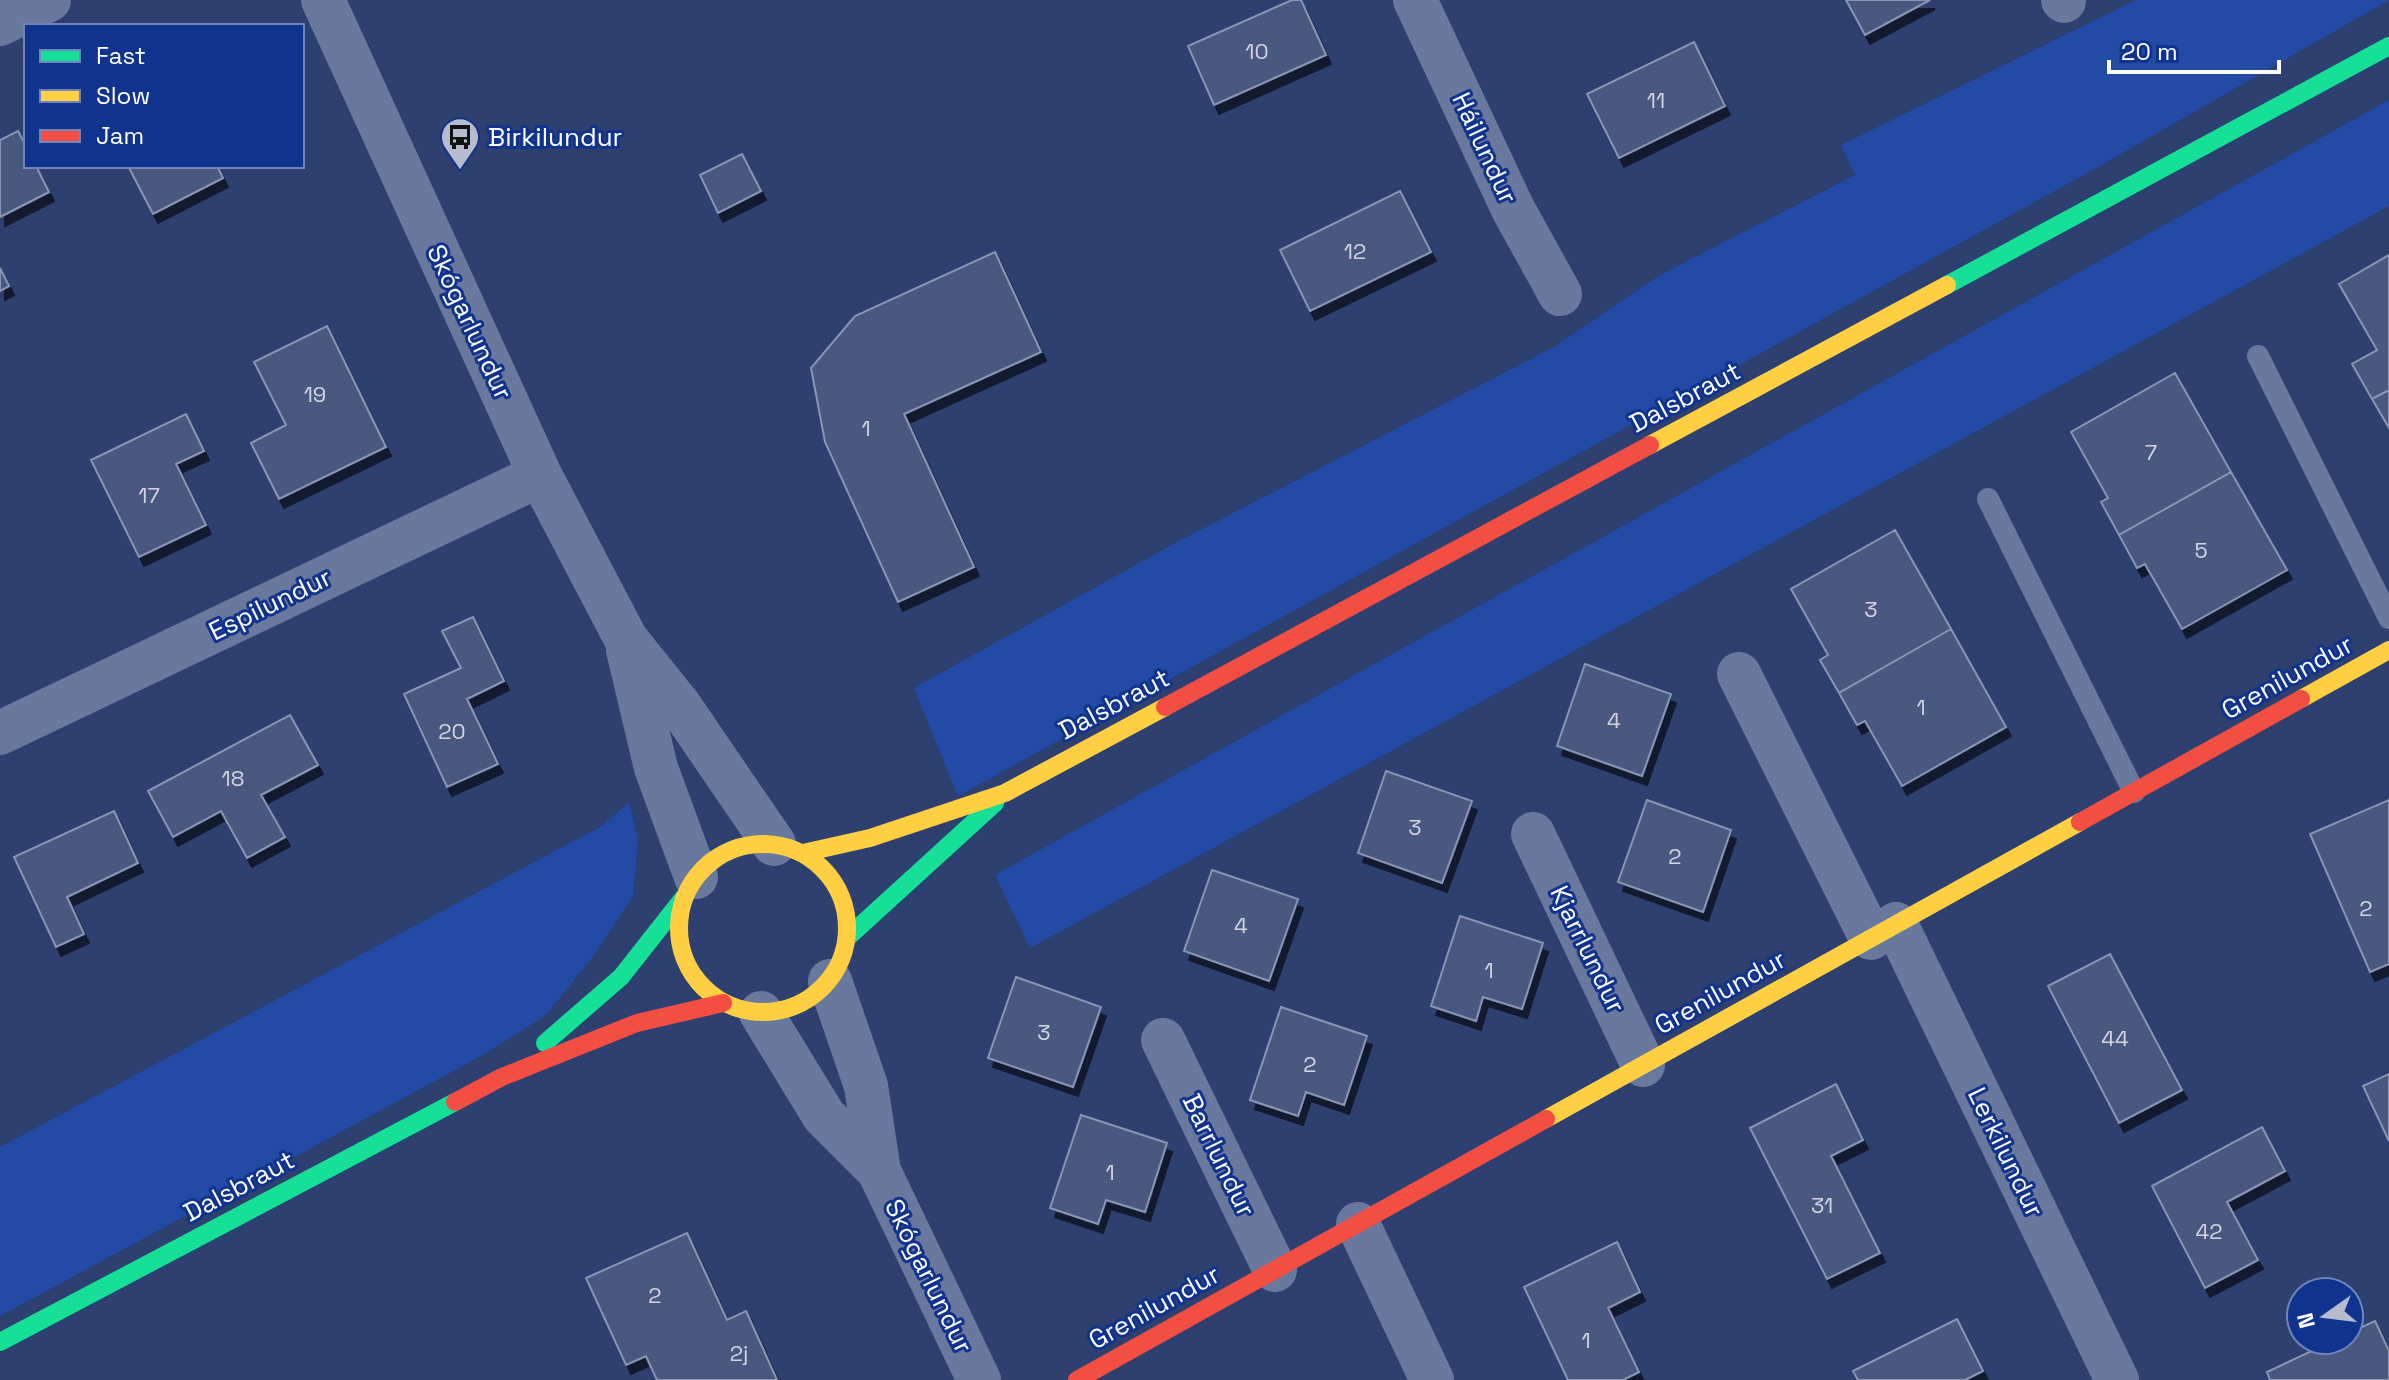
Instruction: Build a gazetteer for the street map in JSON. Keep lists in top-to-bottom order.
{
  "streets": {
    "street": [
      "Háilundur",
      "Skógarlundur",
      "Dalsbraut",
      "Espilundur",
      "Grenilundur",
      "Kjarrlundur",
      "Lerkilundur",
      "Barrlundur"
    ]
  },
  "crossings": [
    ["Skógarlundur", "Dalsbraut"],
    ["Skógarlundur", "Espilundur"],
    ["Grenilundur", "Kjarrlundur"],
    ["Grenilundur", "Lerkilundur"],
    ["Grenilundur", "Barrlundur"]
  ],
  "places": {
    "bus stop": ["Birkilundur"]
  },
  "house_numbers": [
    "10",
    "11",
    "12",
    "19",
    "1",
    "7",
    "17",
    "5",
    "3",
    "1",
    "4",
    "20",
    "18",
    "3",
    "2",
    "2",
    "4",
    "1",
    "3",
    "44",
    "2",
    "1",
    "31",
    "42",
    "2",
    "1",
    "2j"
  ],
  "legend": ["Fast", "Slow", "Jam"],
  "scale_bar": "20 m",
  "north": "left"
}
